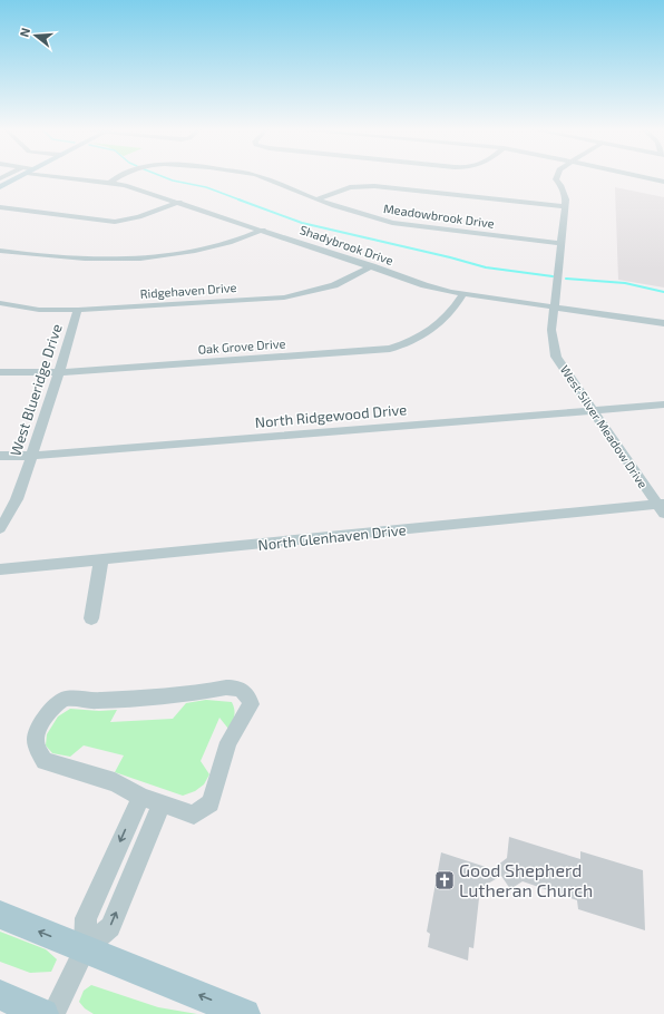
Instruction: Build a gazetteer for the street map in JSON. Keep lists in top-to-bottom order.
{
  "streets": {
    "street": [
      "Meadowbrook Drive",
      "Shadybrook Drive",
      "Ridgehaven Drive",
      "Oak Grove Drive",
      "West Blueridge Drive",
      "North Ridgewood Drive",
      "West Silver Meadow Drive",
      "North Glenhaven Drive"
    ]
  },
  "crossings": [
    ["Meadowbrook Drive", "Shadybrook Drive"],
    ["Meadowbrook Drive", "West Silver Meadow Drive"],
    ["Shadybrook Drive", "Ridgehaven Drive"],
    ["Shadybrook Drive", "Oak Grove Drive"],
    ["Shadybrook Drive", "West Silver Meadow Drive"],
    ["Ridgehaven Drive", "West Blueridge Drive"],
    ["Oak Grove Drive", "West Blueridge Drive"],
    ["West Blueridge Drive", "North Ridgewood Drive"],
    ["North Ridgewood Drive", "West Silver Meadow Drive"],
    ["West Silver Meadow Drive", "North Glenhaven Drive"]
  ],
  "places": {
    "church": ["Good Shepherd Lutheran Church"]
  },
  "north": "left"
}
